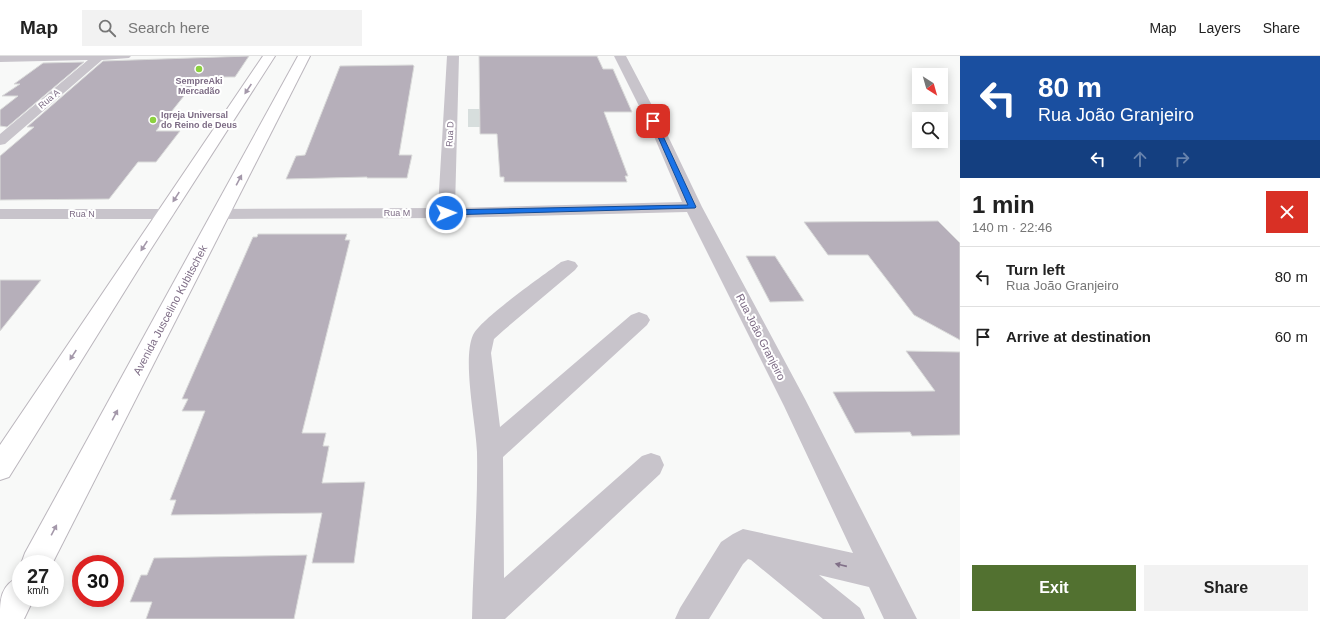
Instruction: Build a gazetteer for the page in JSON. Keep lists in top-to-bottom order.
{
  "streets": {
    "main road": ["Avenida Juscelino Kubitschek"],
    "street": [
      "Rua A",
      "Rua D",
      "Rua M",
      "Rua N",
      "Rua João Granjeiro"
    ]
  },
  "crossings": [
    ["Rua D", "Rua M"],
    ["Rua M", "Avenida Juscelino Kubitschek"],
    ["Rua M", "Rua João Granjeiro"]
  ],
  "places": ["SempreAki Mercadão", "Igreja Universal do Reino de Deus"],
  "north": "bottom right",
  "page": {
    "header": "Map",
    "search": "Search here",
    "nav": ["Map", "Layers", "Share"],
    "turn": ["80 m", "Rua João Granjeiro"],
    "heading": ["1 min", "140 m · 22:46"],
    "list": [
      {
        "name": "Turn left",
        "note": "Rua João Granjeiro",
        "value": "80 m"
      },
      {
        "name": "Arrive at destination",
        "value": "60 m"
      }
    ],
    "speed": "27 km/h",
    "limit": "30",
    "buttons": ["Exit", "Share"]
  }
}
